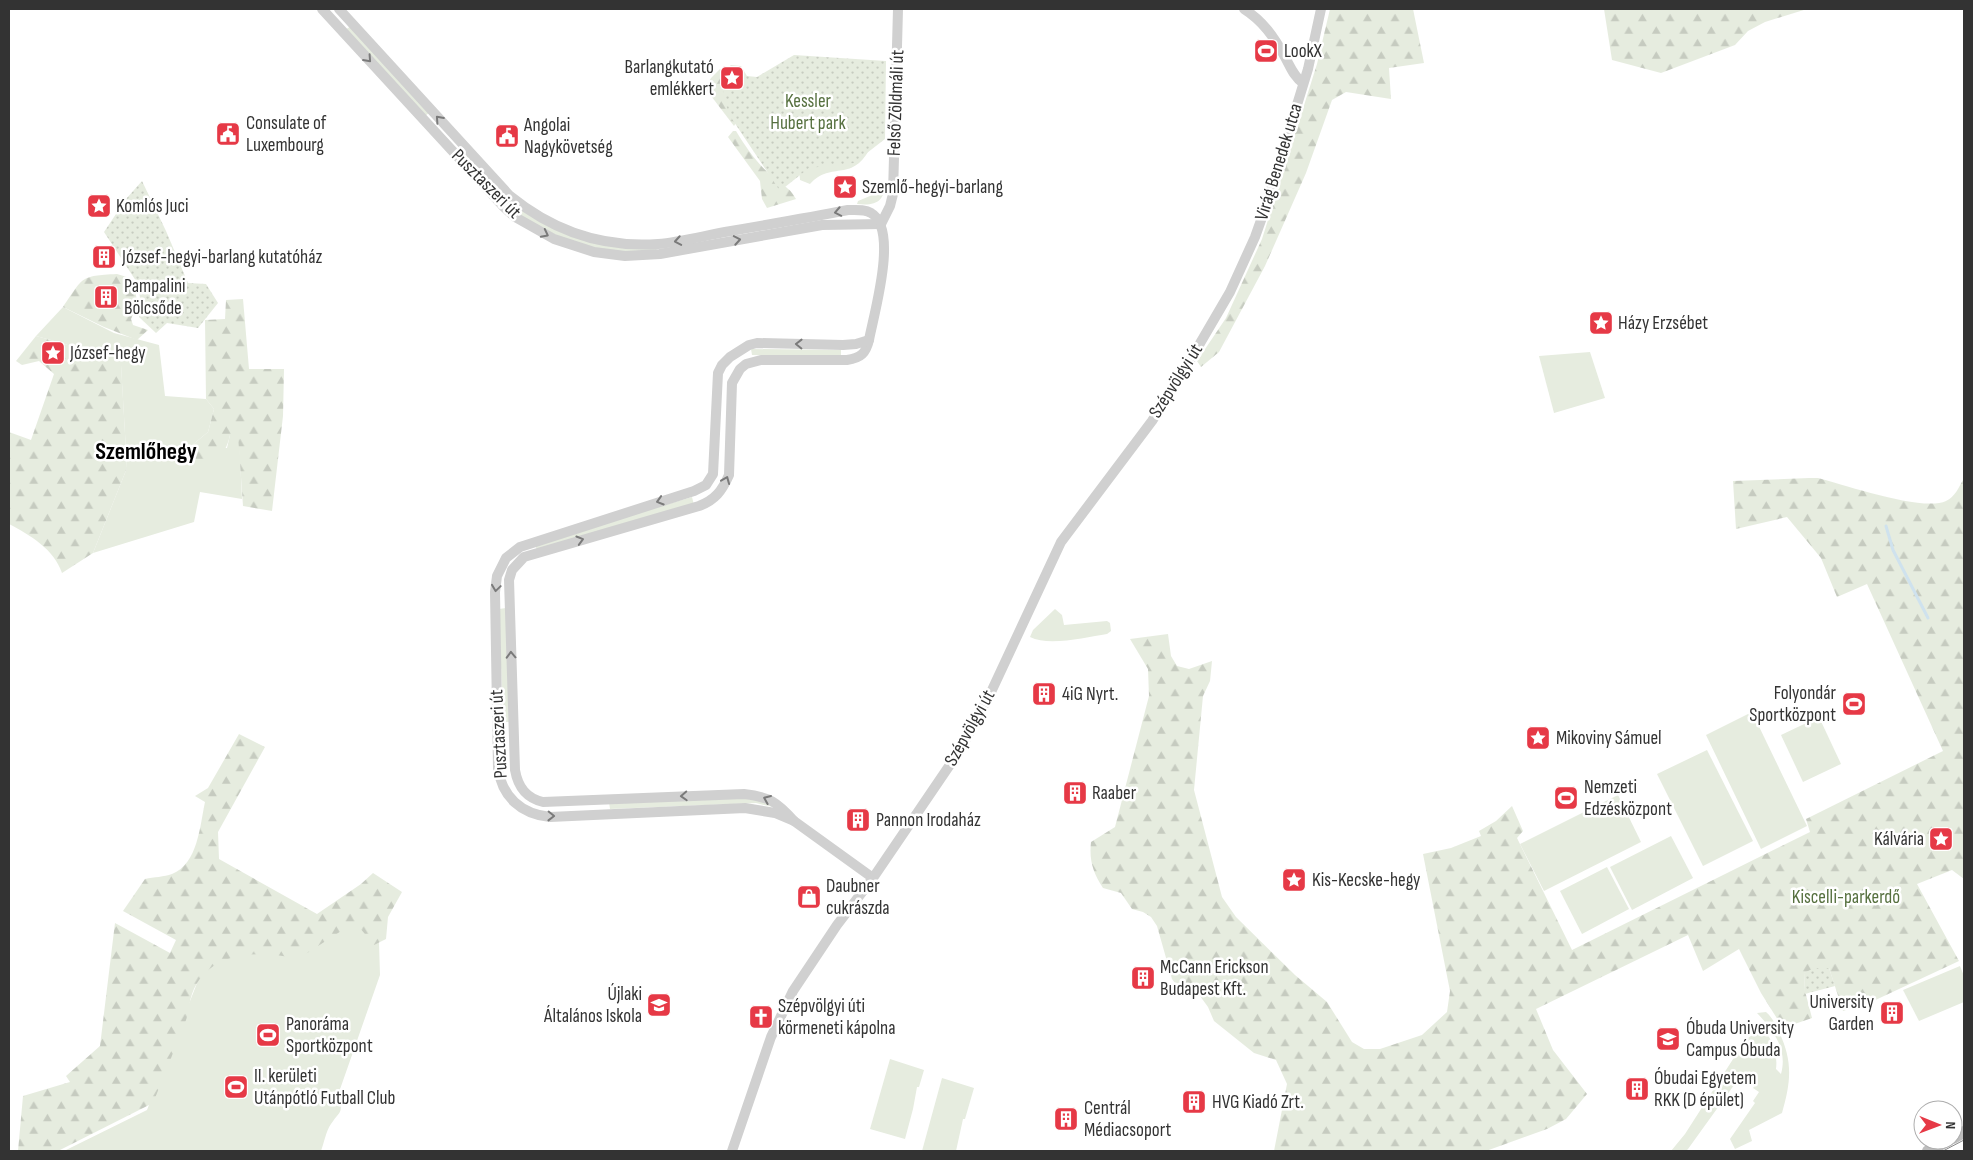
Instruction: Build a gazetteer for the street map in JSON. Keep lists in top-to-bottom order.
{
  "streets": {
    "street": [
      "Felső Zöldmáli út",
      "Virág Benedek utca",
      "Pusztaszeri út",
      "Szépvölgyi út"
    ]
  },
  "crossings": [
    ["Felső Zöldmáli út", "Pusztaszeri út"],
    ["Virág Benedek utca", "Szépvölgyi út"],
    ["Pusztaszeri út", "Szépvölgyi út"]
  ],
  "districts": ["Szemlőhegy"],
  "parks": ["Kessler Hubert park", "Kiscelli-parkerdő"],
  "places": {
    "sports": [
      "LookX",
      "Folyondár Sportközpont",
      "Nemzeti Edzésközpont",
      "Panoráma Sportközpont",
      "II. kerületi Utánpótló Futball Club"
    ],
    "place": [
      "Barlangkutató emlékkert",
      "Szemlő-hegyi-barlang",
      "Komlós Juci",
      "Házy Erzsébet",
      "József-hegy",
      "Mikoviny Sámuel",
      "Kálvária",
      "Kis-Kecske-hegy"
    ],
    "public building": ["Consulate of Luxembourg", "Angolai Nagykövetség"],
    "building": [
      "József-hegyi-barlang kutatóház",
      "Pampalini Bölcsőde",
      "4iG Nyrt.",
      "Raaber",
      "Pannon Irodaház",
      "McCann Erickson Budapest Kft.",
      "University Garden",
      "Óbudai Egyetem RKK (D épület)",
      "HVG Kiadó Zrt.",
      "Centrál Médiacsoport"
    ],
    "shop": ["Daubner cukrászda"],
    "school or university": ["Újlaki Általános Iskola", "Óbuda University Campus Óbuda"],
    "church": ["Szépvölgyi úti körmeneti kápolna"]
  },
  "north": "right"
}
